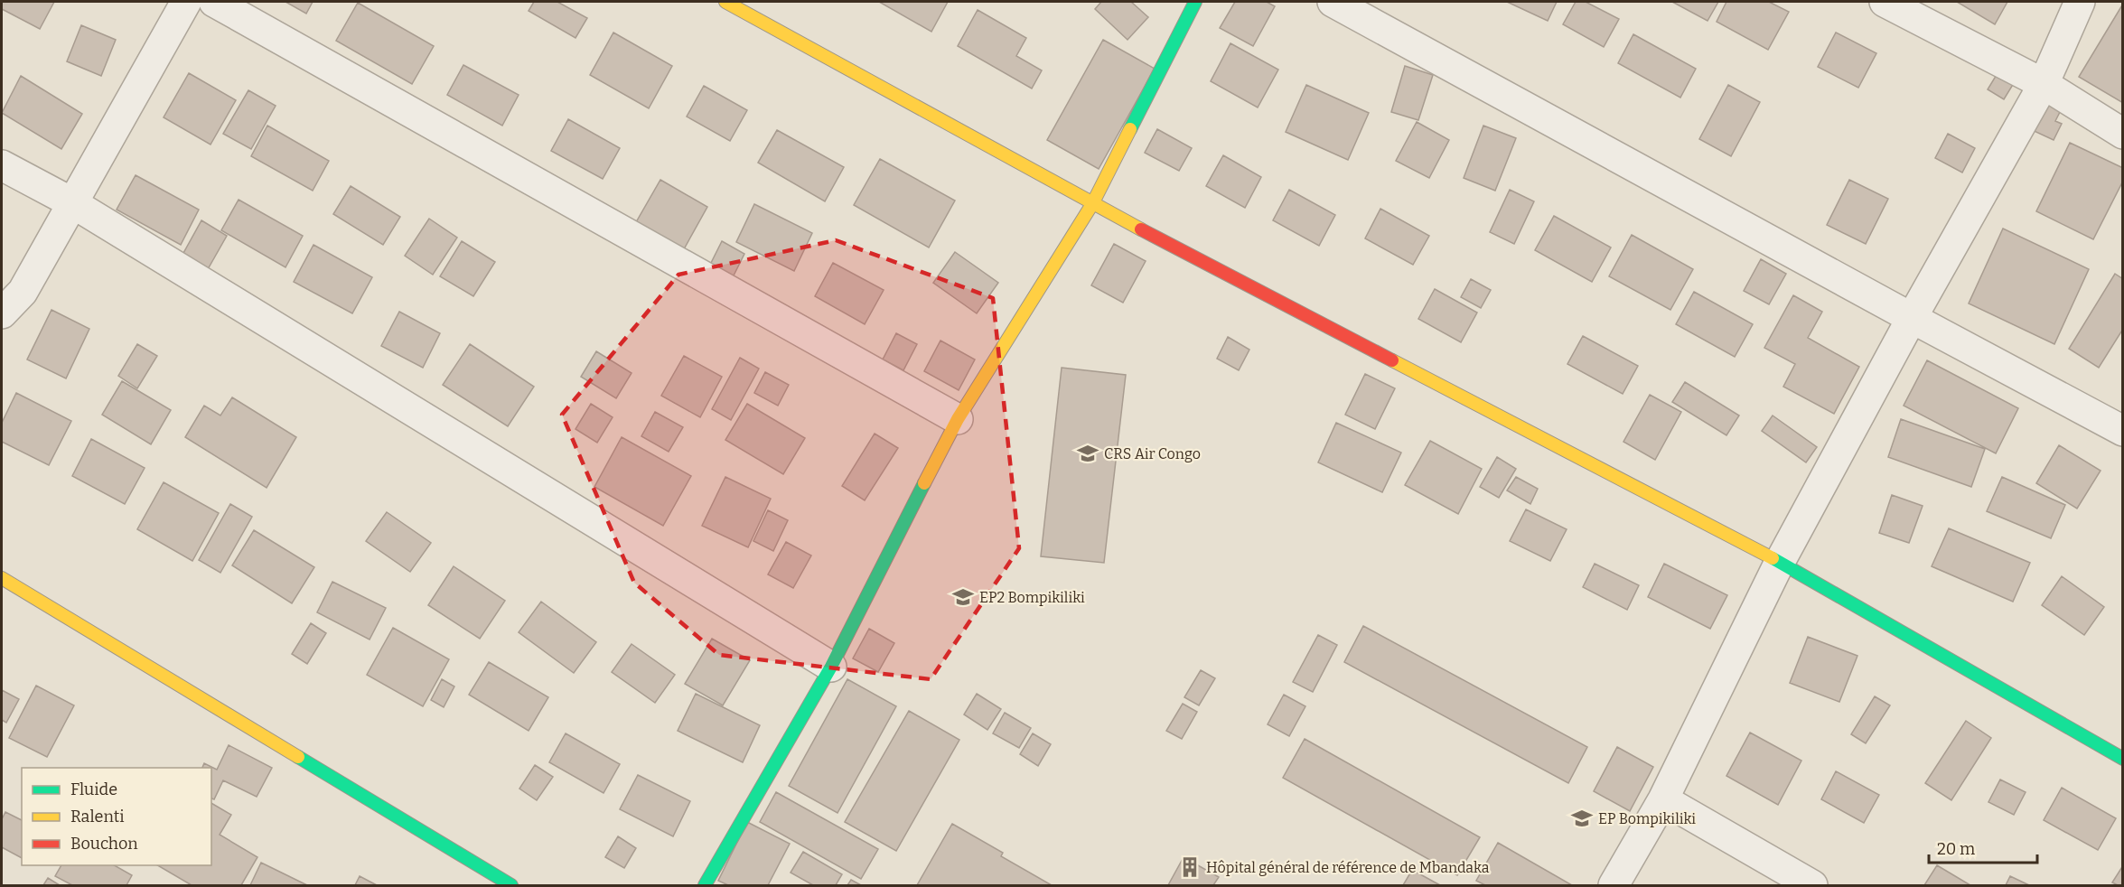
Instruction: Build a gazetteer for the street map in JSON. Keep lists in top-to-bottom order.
{
  "places": {
    "school or university": ["CRS Air Congo", "EP2 Bompikiliki", "EP Bompikiliki"],
    "building": ["Hôpital général de référence de Mbandaka"]
  },
  "legend": ["Fluide", "Ralenti", "Bouchon"],
  "scale_bar": "20 m"
}
